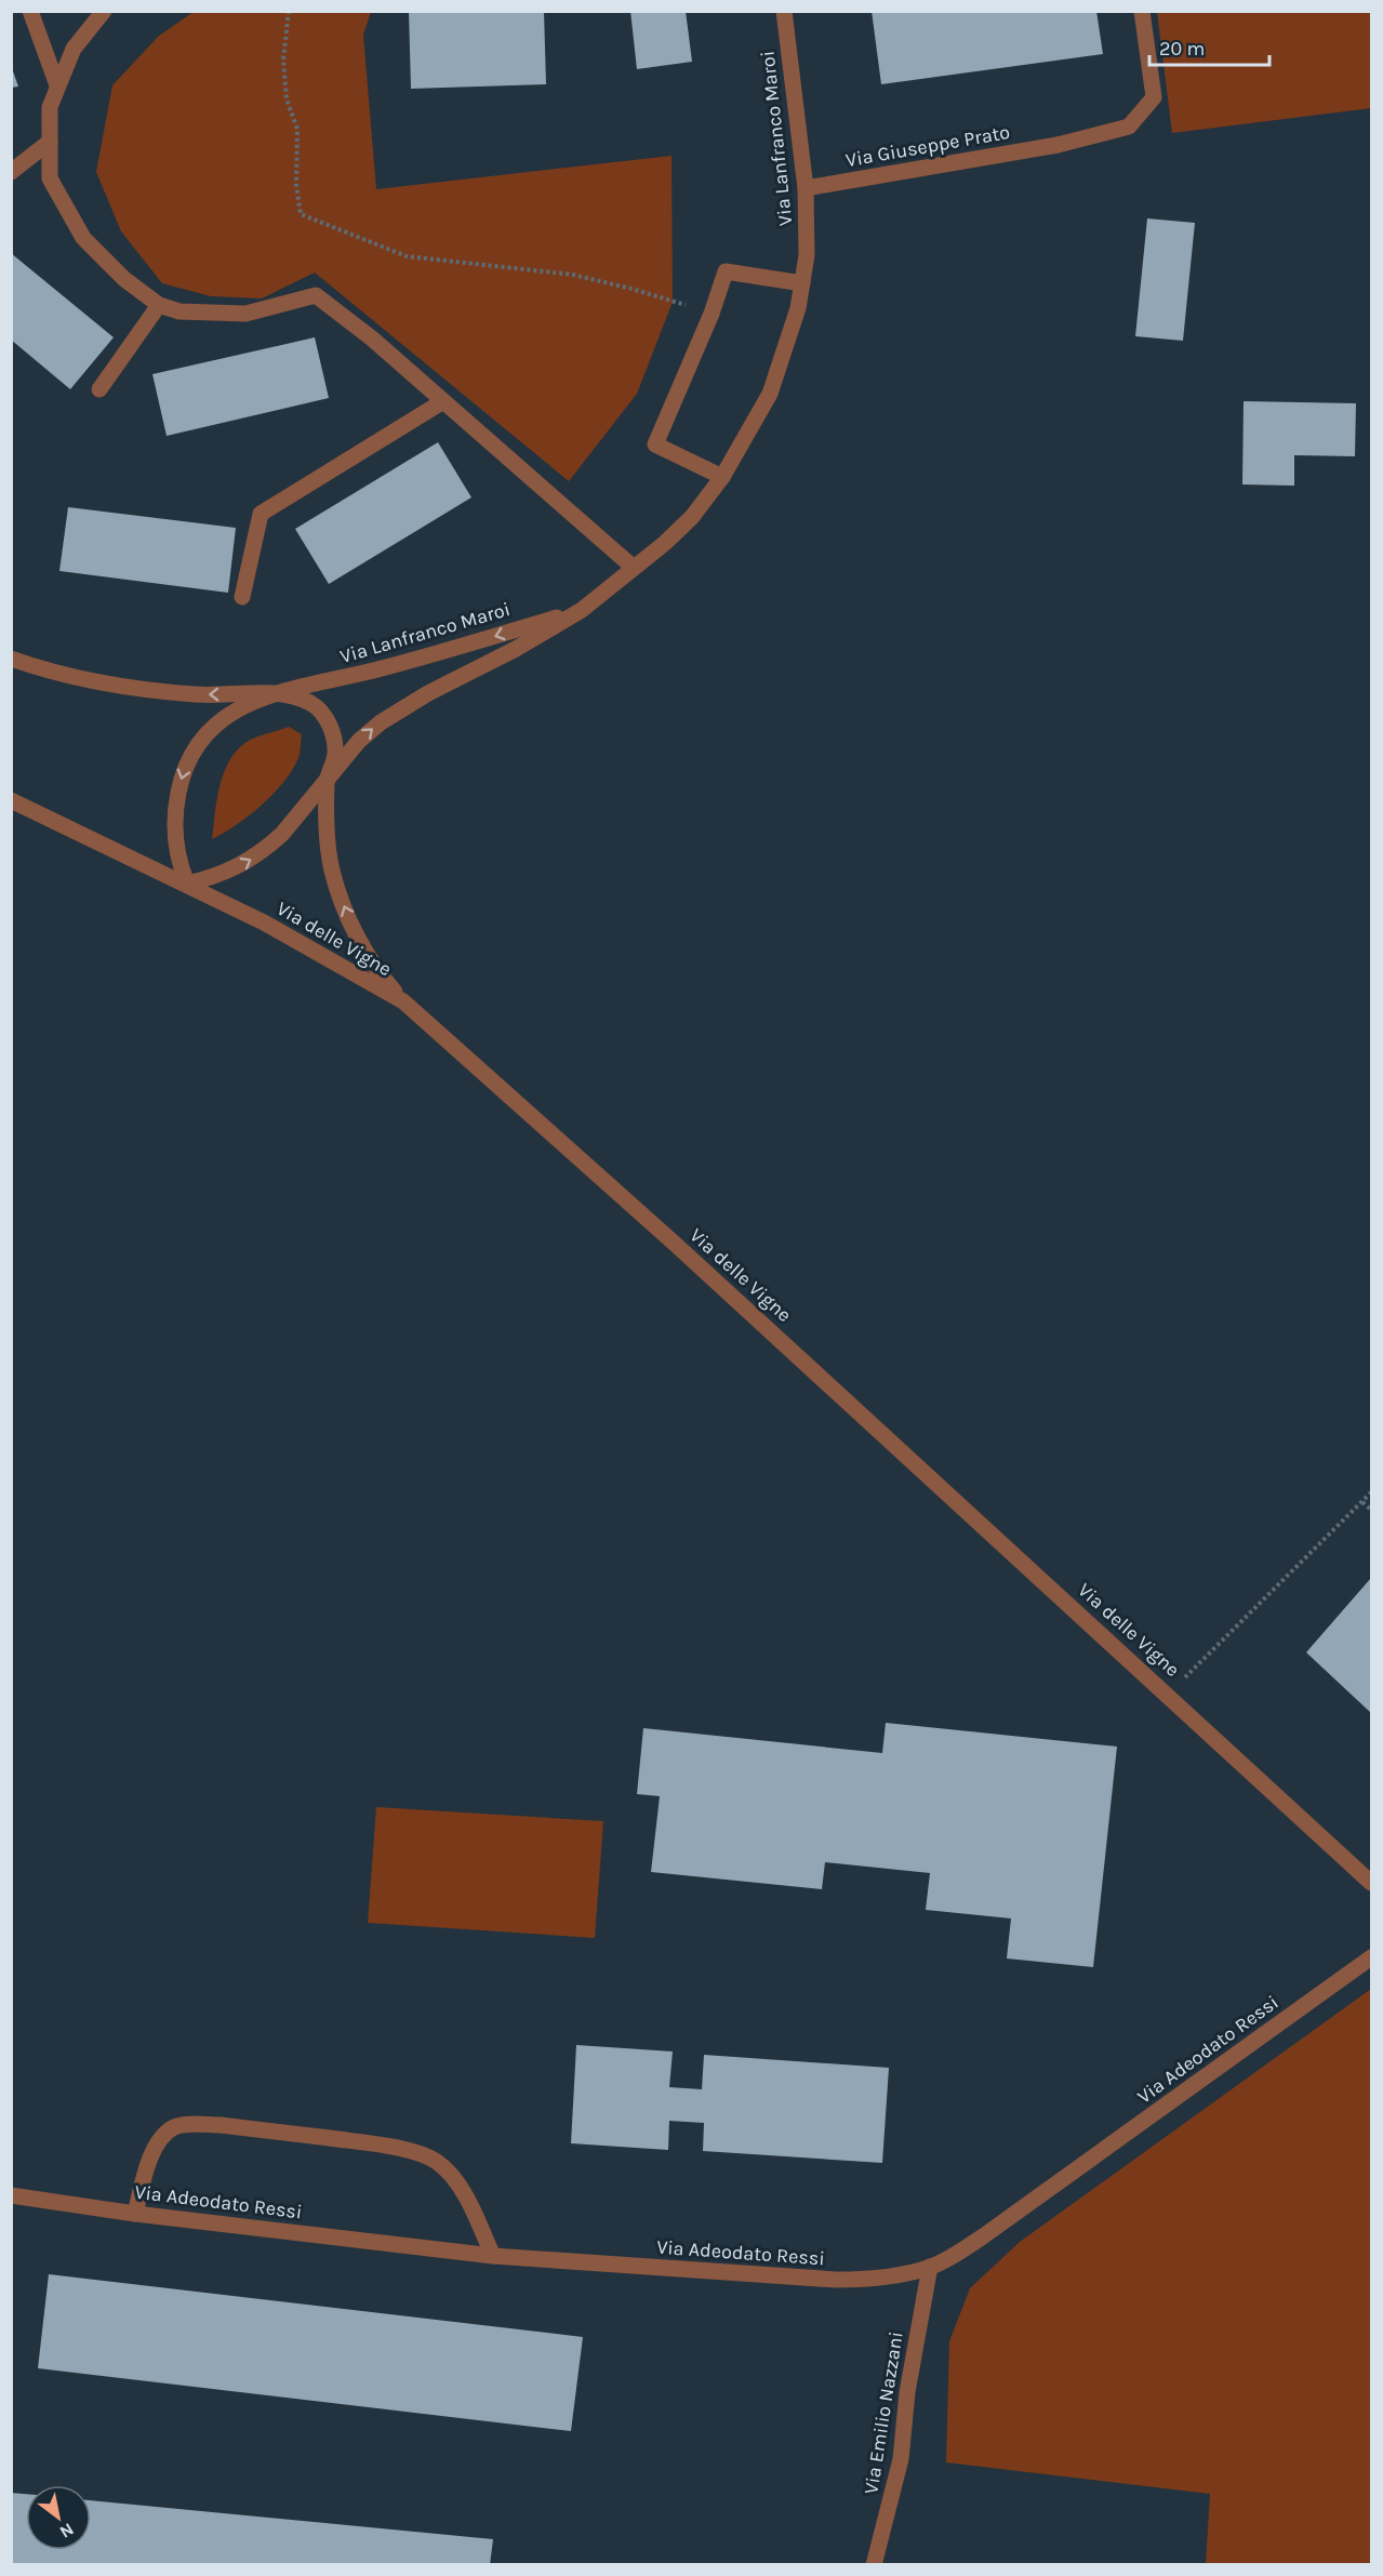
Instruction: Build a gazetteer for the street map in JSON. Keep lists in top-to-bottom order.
{
  "streets": {
    "street": [
      "Via Lanfranco Maroi",
      "Via Giuseppe Prato",
      "Via delle Vigne",
      "Via Adeodato Ressi",
      "Via Emilio Nazzani"
    ]
  },
  "crossings": [
    ["Via Lanfranco Maroi", "Via Giuseppe Prato"],
    ["Via Lanfranco Maroi", "Via delle Vigne"],
    ["Via Adeodato Ressi", "Via Emilio Nazzani"]
  ],
  "scale_bar": "20 m",
  "north": "bottom right"
}
